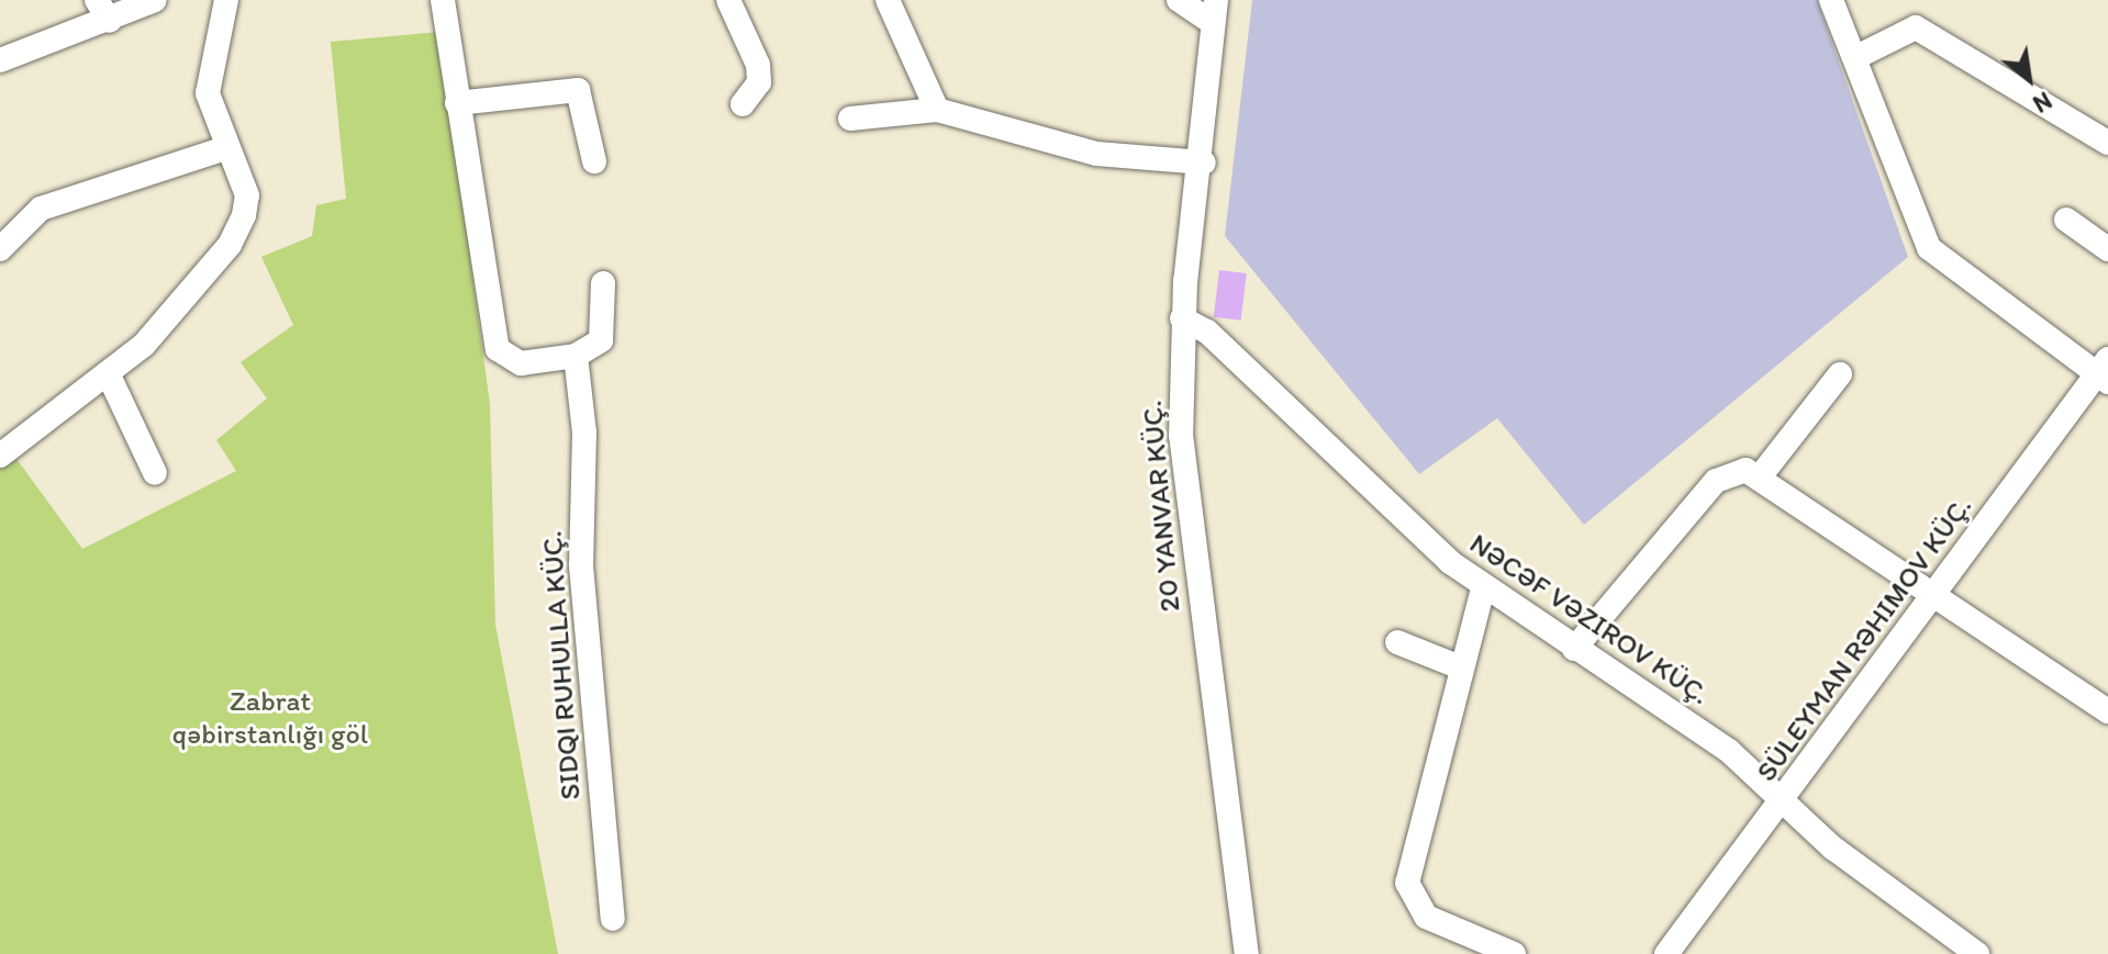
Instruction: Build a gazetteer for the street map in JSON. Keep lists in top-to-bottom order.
{
  "streets": {
    "street": [
      "20 YANVAR KÜÇ.",
      "NƏCƏF VƏZIROV KÜÇ.",
      "SÜLEYMAN RƏHIMOV KÜÇ.",
      "SIDQI RUHULLA KÜÇ."
    ]
  },
  "crossings": [
    ["20 YANVAR KÜÇ.", "NƏCƏF VƏZIROV KÜÇ."],
    ["NƏCƏF VƏZIROV KÜÇ.", "SÜLEYMAN RƏHIMOV KÜÇ."]
  ],
  "parks": ["Zabrat qəbirstanlığı göl"],
  "north": "bottom right"
}
